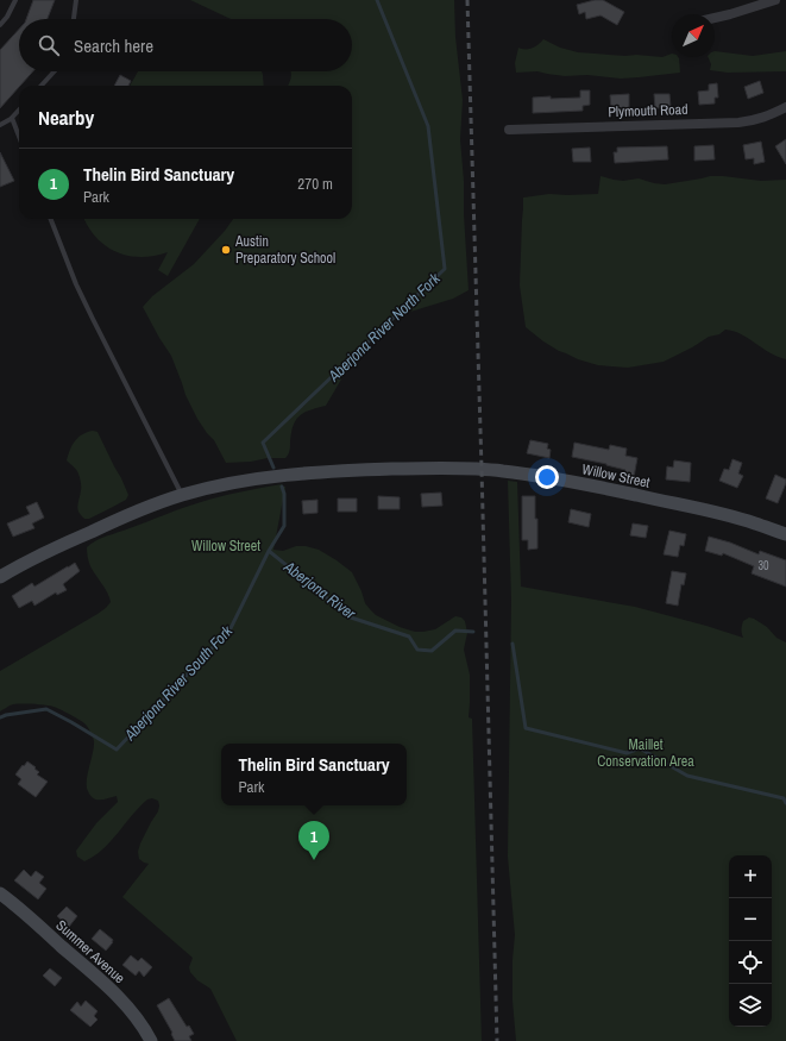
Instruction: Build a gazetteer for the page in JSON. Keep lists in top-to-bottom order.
{
  "streets": {
    "main road": ["Willow Street", "Summer Avenue"],
    "street": ["Plymouth Road"]
  },
  "water": ["Aberjona River North Fork", "Aberjona River", "Aberjona River South Fork"],
  "parks": ["Willow Street", "Maillet Conservation Area"],
  "places": ["Austin Preparatory School"],
  "house_numbers": ["30"],
  "north": "top right",
  "page": {
    "search": "Search here",
    "heading": "Nearby",
    "list": [
      {
        "mark": "1",
        "name": "Thelin Bird Sanctuary",
        "note": "Park",
        "value": "270 m"
      }
    ],
    "popup": ["Thelin Bird Sanctuary", "Park"],
    "pins": "1",
    "map_buttons": ["+", "−"]
  }
}
